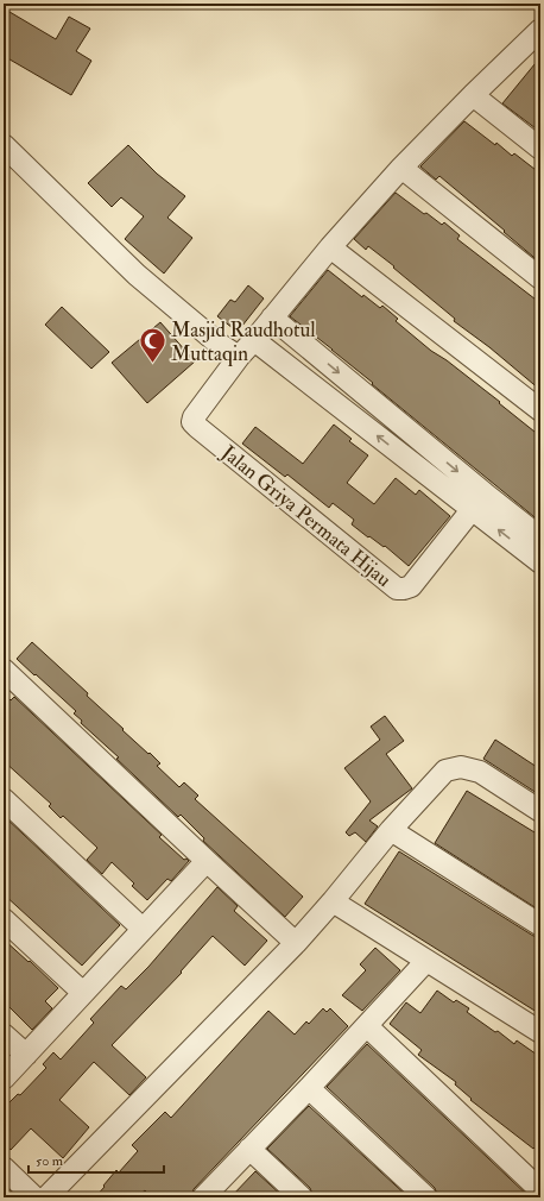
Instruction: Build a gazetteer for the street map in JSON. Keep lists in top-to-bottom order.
{
  "streets": {
    "street": ["Jalan Griya Permata Hijau"]
  },
  "places": {
    "mosque": ["Masjid Raudhotul Muttaqin"]
  },
  "scale_bar": "50 m"
}
